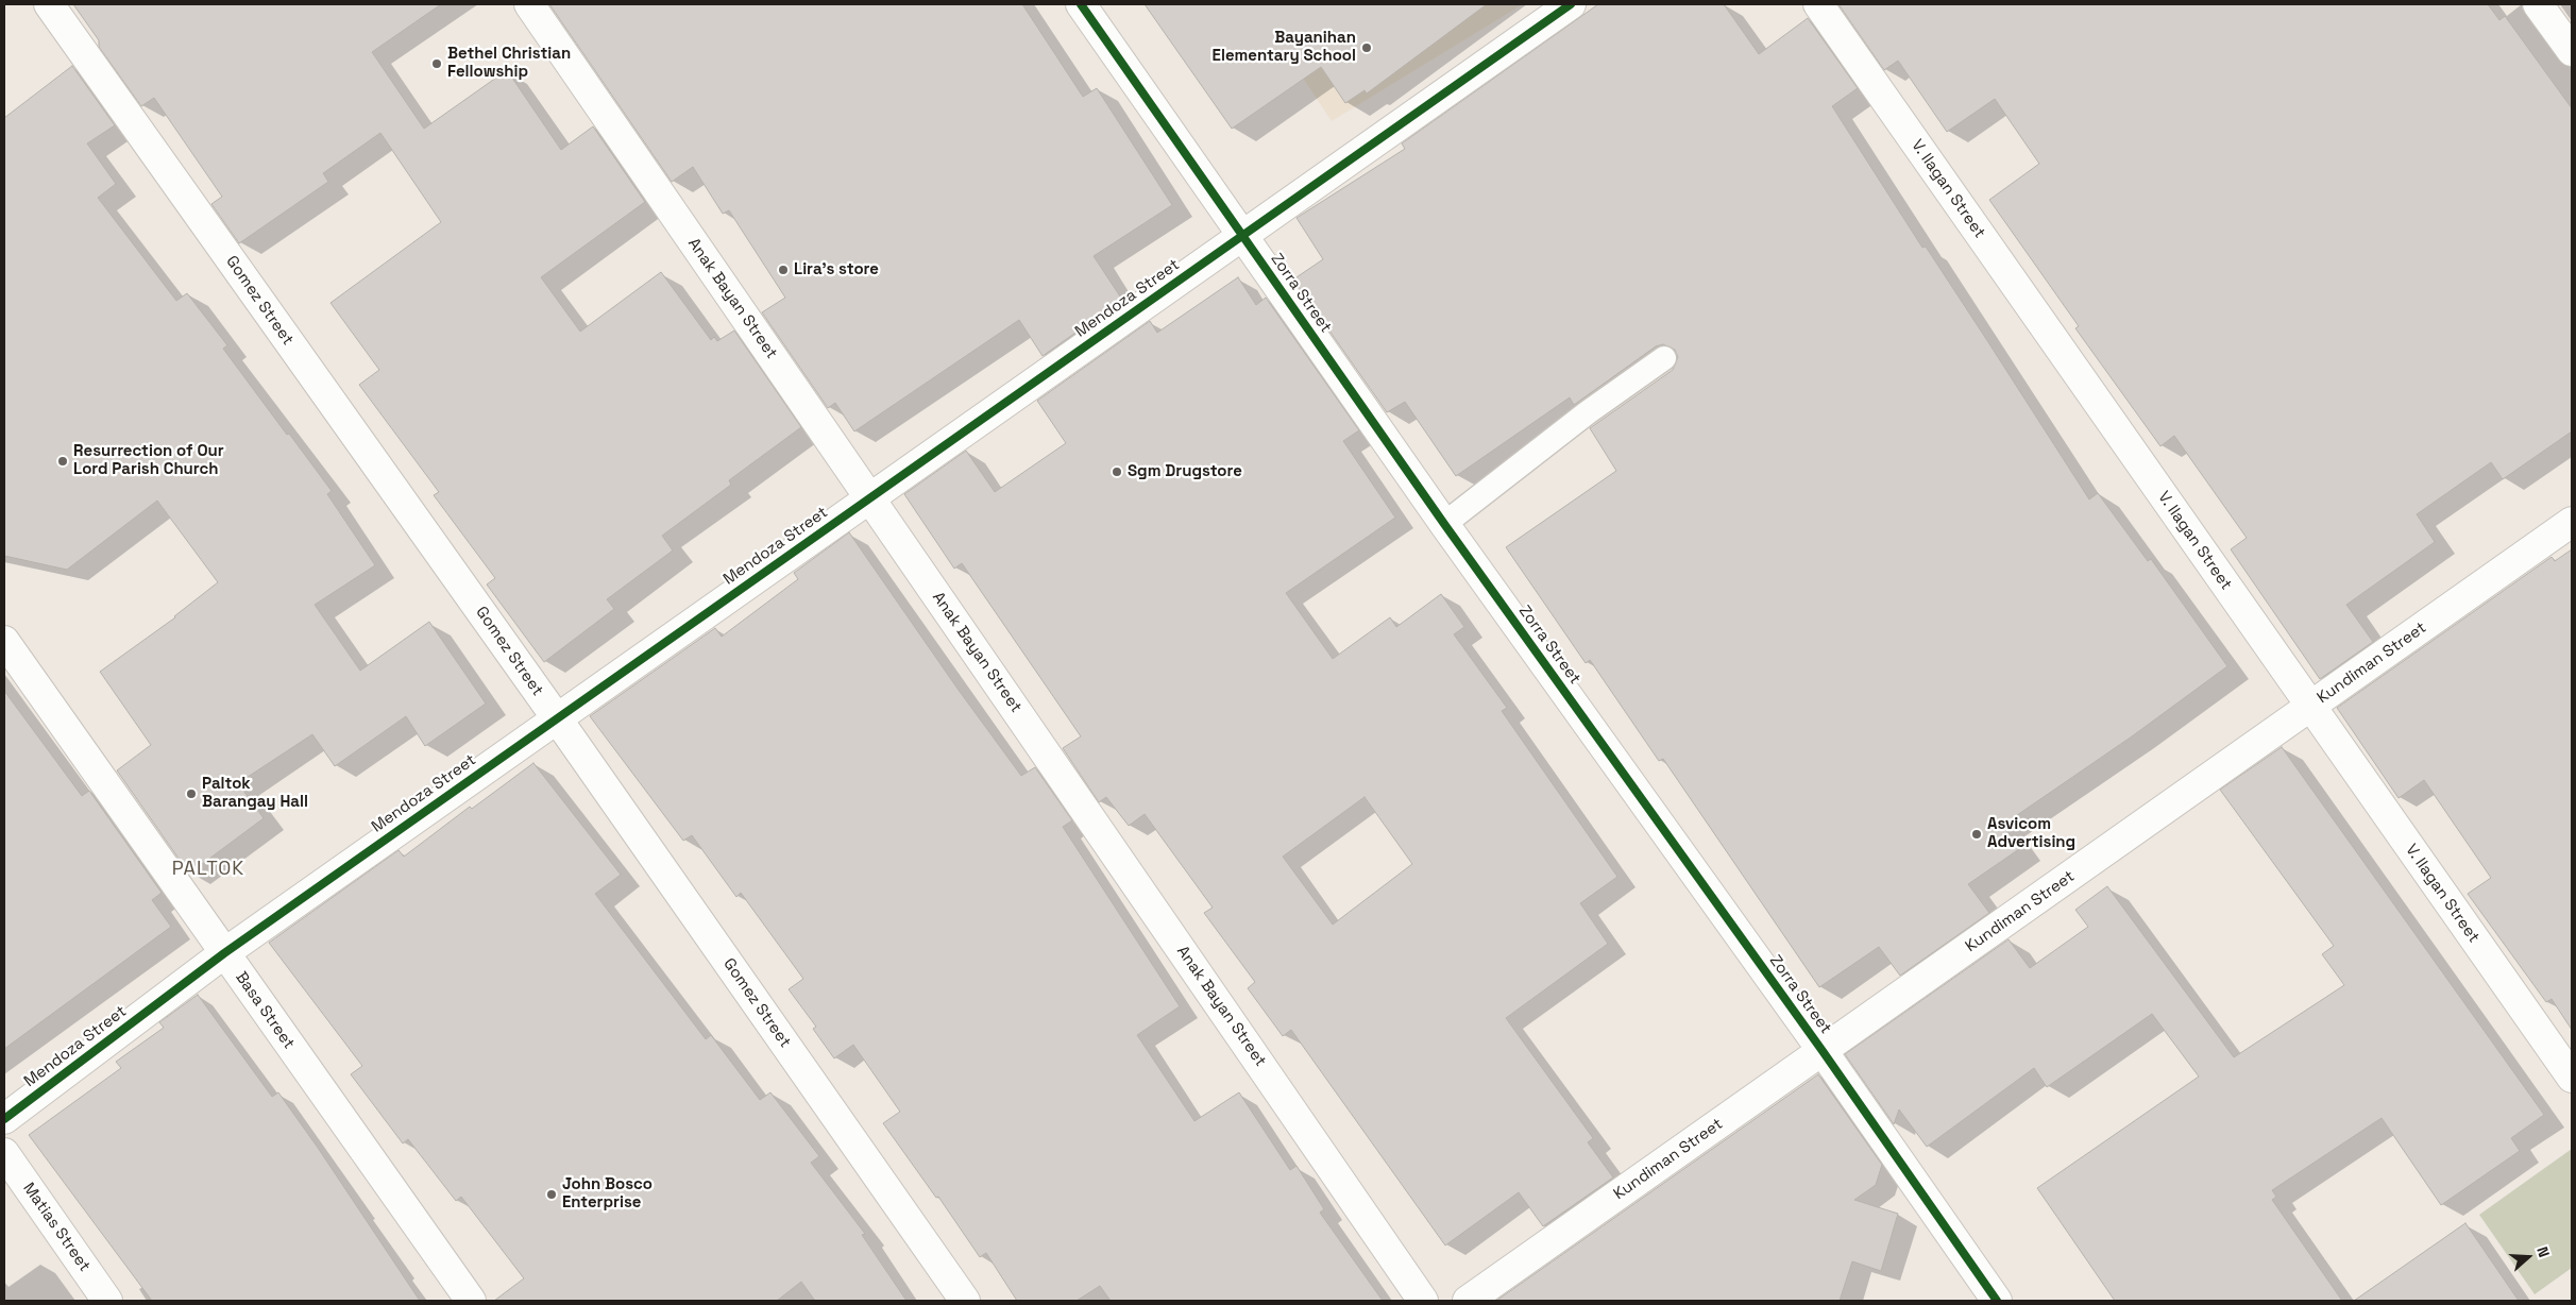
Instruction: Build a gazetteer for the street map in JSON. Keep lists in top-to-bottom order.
{
  "streets": {
    "street": [
      "V. Ilagan Street",
      "Zorra Street",
      "Anak Bayan Street",
      "Mendoza Street",
      "Gomez Street",
      "Kundiman Street",
      "Basa Street",
      "Matias Street"
    ]
  },
  "crossings": [
    ["V. Ilagan Street", "Kundiman Street"],
    ["Zorra Street", "Mendoza Street"],
    ["Zorra Street", "Kundiman Street"],
    ["Anak Bayan Street", "Mendoza Street"],
    ["Mendoza Street", "Gomez Street"],
    ["Mendoza Street", "Basa Street"]
  ],
  "districts": ["PALTOK"],
  "places": [
    "Bayanihan Elementary School",
    "Bethel Christian Fellowship",
    "Lira's store",
    "Resurrection of Our Lord Parish Church",
    "Sgm Drugstore",
    "Paltok Barangay Hall",
    "Asvicom Advertising",
    "John Bosco Enterprise"
  ],
  "north": "right"
}
